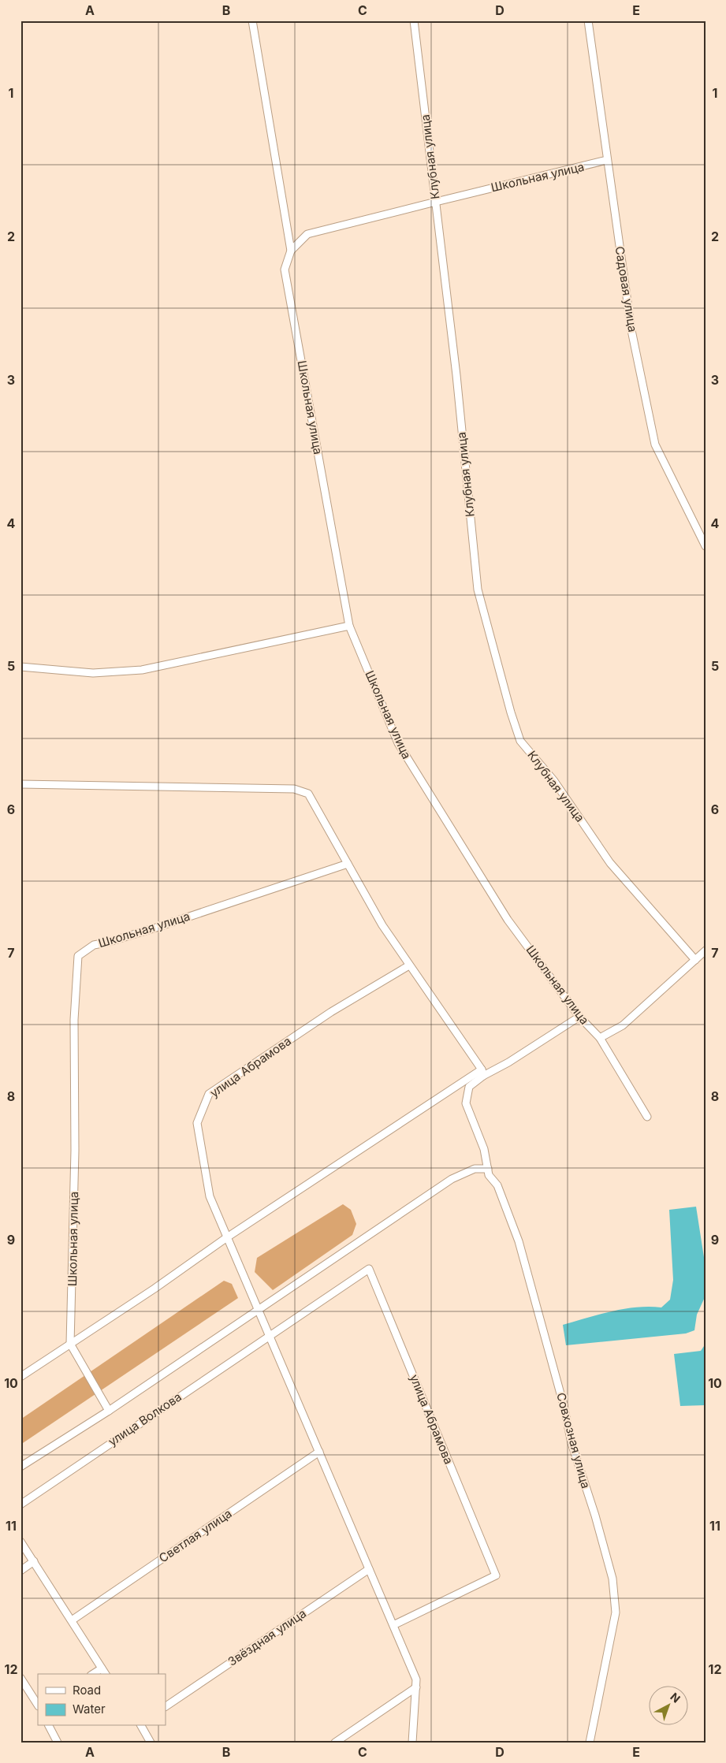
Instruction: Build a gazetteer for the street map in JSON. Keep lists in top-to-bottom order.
{
  "streets": {
    "street": [
      "Клубная улица",
      "Школьная улица",
      "Садовая улица",
      "улица Абрамова",
      "улица Волкова",
      "Совхозная улица",
      "Светлая улица",
      "Звёздная улица"
    ]
  },
  "crossings": [
    ["Клубная улица", "Школьная улица"],
    ["Школьная улица", "Садовая улица"],
    ["улица Абрамова", "улица Волкова"],
    ["улица Абрамова", "Светлая улица"],
    ["улица Абрамова", "Звёздная улица"]
  ],
  "legend": ["Road", "Water"],
  "north": "top right",
  "grid": {
    "columns": [
      "A",
      "B",
      "C",
      "D",
      "E"
    ],
    "rows": [
      "1",
      "2",
      "3",
      "4",
      "5",
      "6",
      "7",
      "8",
      "9",
      "10",
      "11",
      "12"
    ]
  }
}
